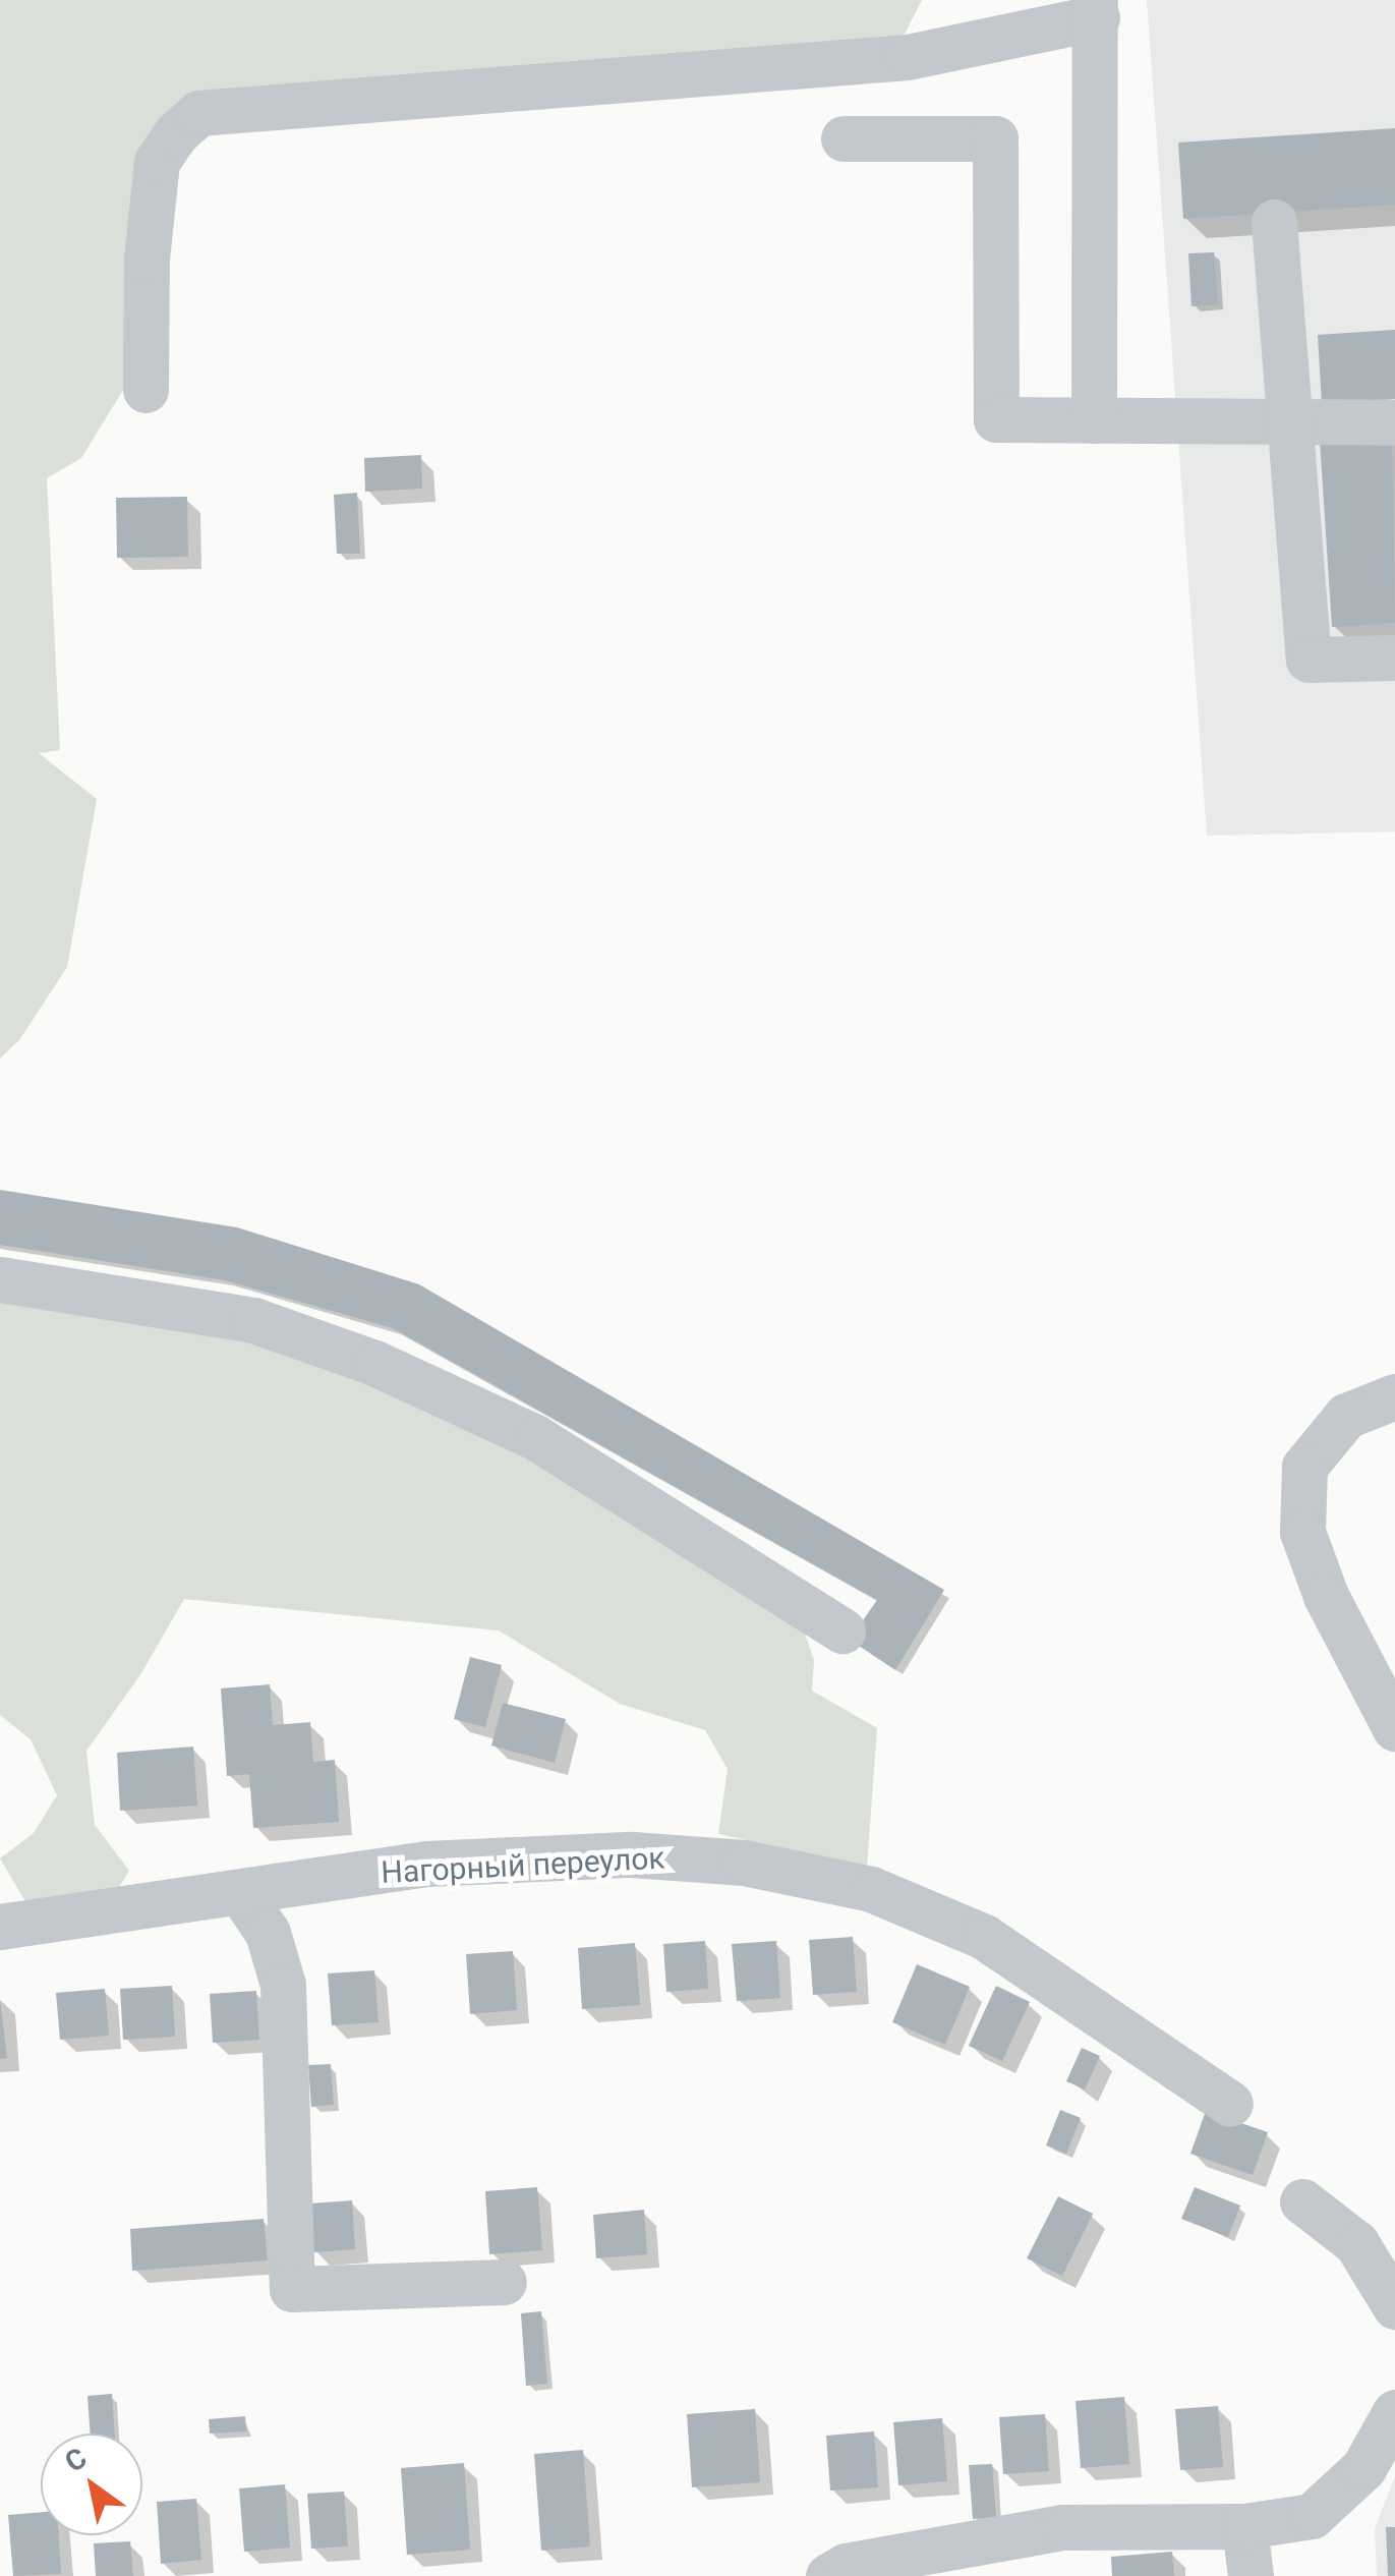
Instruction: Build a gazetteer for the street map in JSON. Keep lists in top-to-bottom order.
{
  "streets": {
    "street": ["Нагорный переулок"]
  },
  "north": "top left"
}
